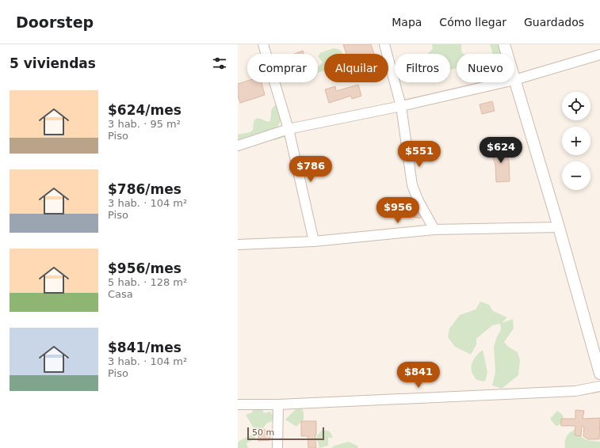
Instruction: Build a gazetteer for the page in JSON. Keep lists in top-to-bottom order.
{
  "scale_bar": "50 m",
  "page": {
    "header": "Doorstep",
    "nav": ["Mapa", "Cómo llegar", "Guardados"],
    "heading": "5 viviendas",
    "chip": [
      "Comprar",
      "Alquilar",
      "Filtros",
      "Nuevo"
    ],
    "list": [
      {
        "name": "$624/mes",
        "note": "3 hab. · 95 m² · Piso"
      },
      {
        "name": "$786/mes",
        "note": "3 hab. · 104 m² · Piso"
      },
      {
        "name": "$956/mes",
        "note": "5 hab. · 128 m² · Casa"
      },
      {
        "name": "$841/mes",
        "note": "3 hab. · 104 m² · Piso"
      }
    ],
    "map_buttons": ["+", "−"],
    "price": [
      "$624",
      "$551",
      "$786",
      "$956",
      "$841"
    ],
    "scale": "50 m"
  }
}
